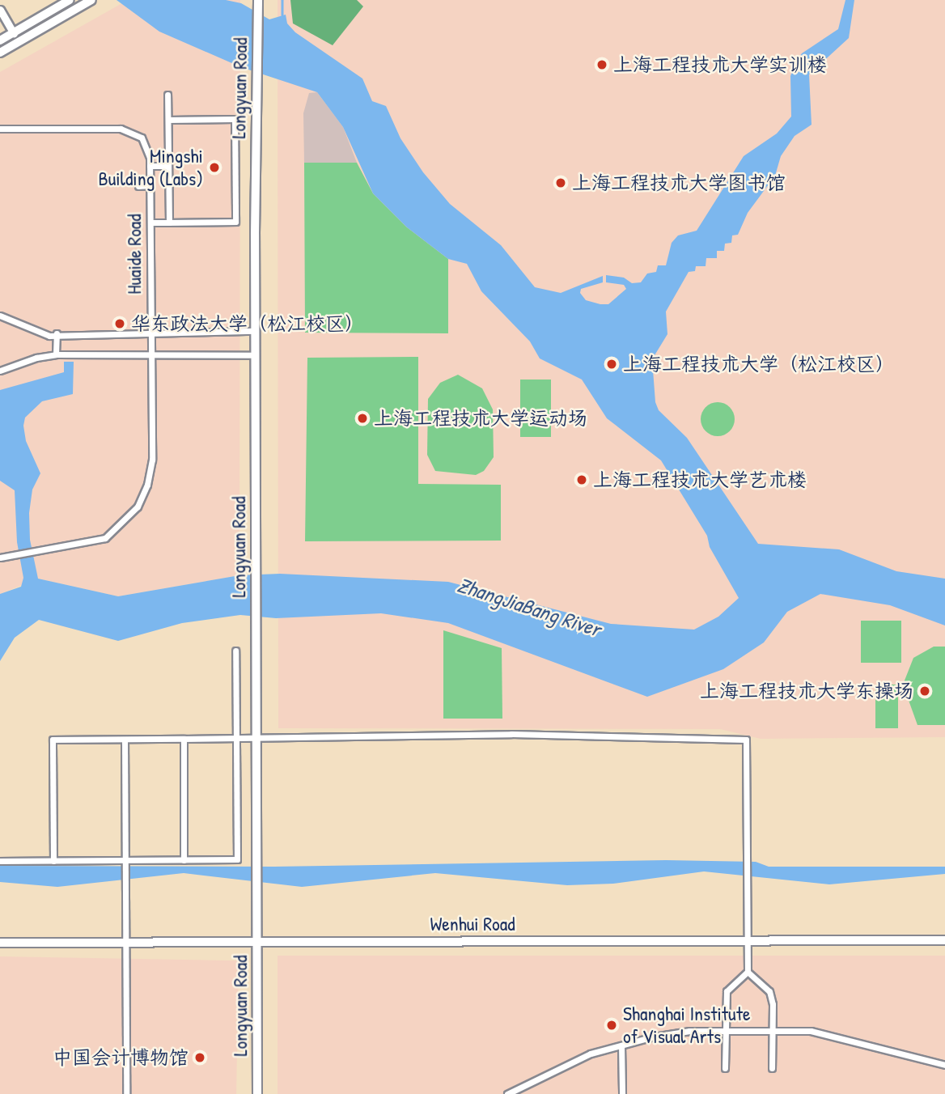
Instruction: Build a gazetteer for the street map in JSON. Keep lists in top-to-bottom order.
{
  "streets": {
    "main road": ["Longyuan Road", "Wenhui Road"],
    "street": ["Huaide Road"]
  },
  "crossings": [
    ["Longyuan Road", "Wenhui Road"]
  ],
  "water": ["ZhangJiaBang River"],
  "places": [
    "上海工程技术大学实训楼",
    "Mingshi Building (Labs)",
    "上海工程技术大学图书馆",
    "华东政法大学（松江校区）",
    "上海工程技术大学（松江校区）",
    "上海工程技术大学运动场",
    "上海工程技术大学艺术楼",
    "上海工程技术大学东操场",
    "Shanghai Institute of Visual Arts",
    "中国会计博物馆"
  ]
}
